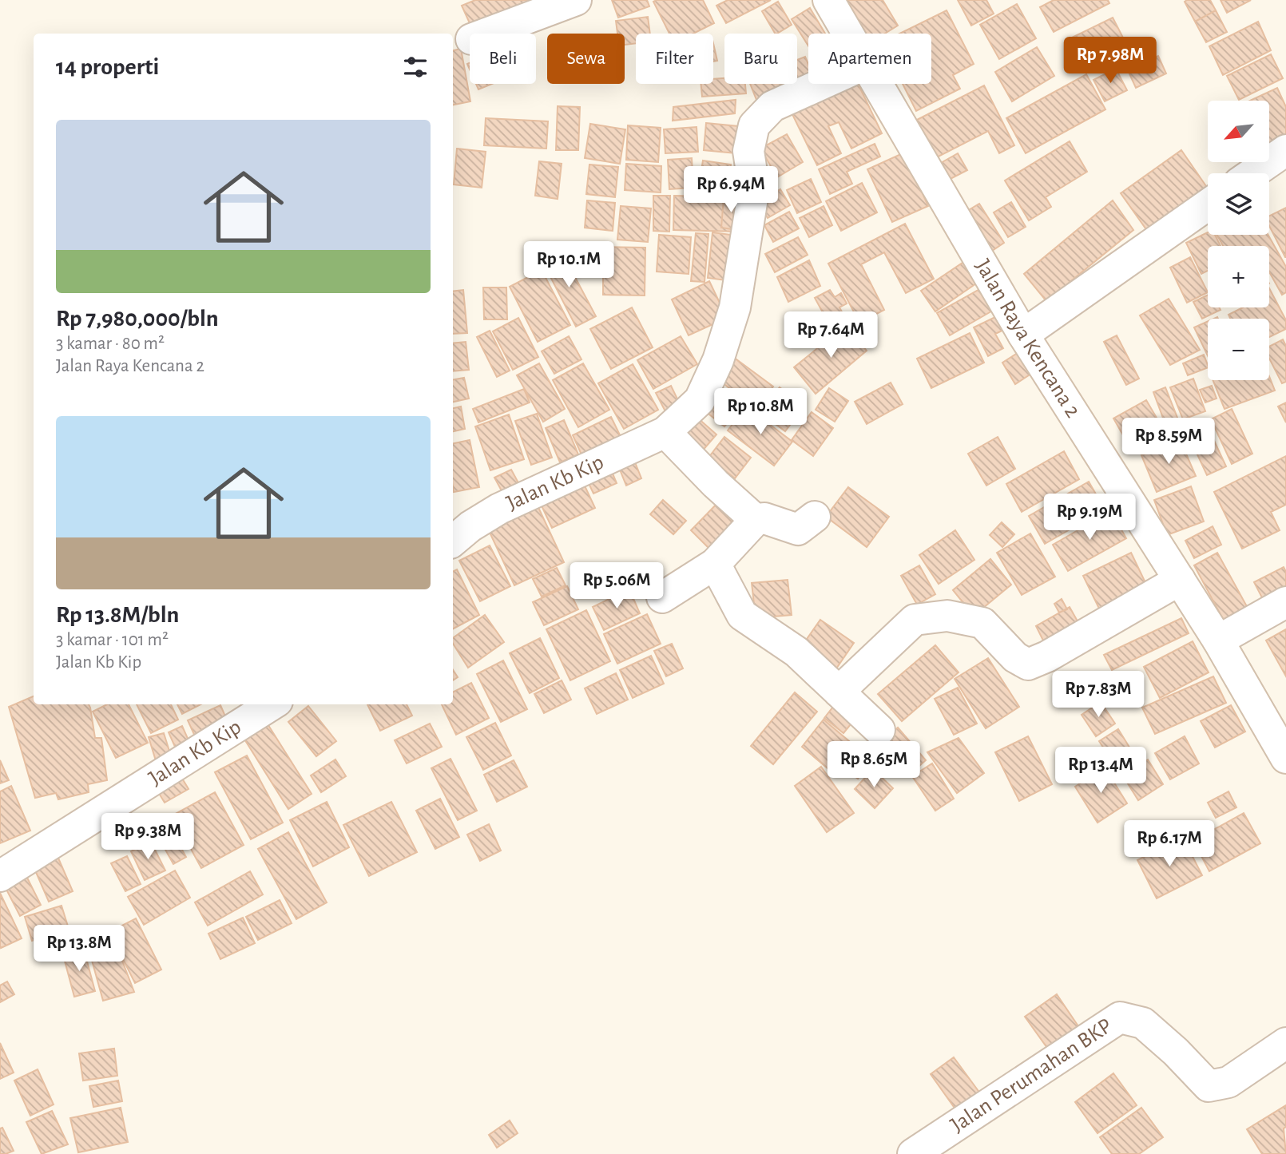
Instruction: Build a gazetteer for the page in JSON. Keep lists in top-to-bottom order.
{
  "streets": {
    "street": ["Jalan Raya Kencana 2", "Jalan Kb Kip", "Jalan Perumahan BKP"]
  },
  "north": "bottom left",
  "page": {
    "chip": [
      "Beli",
      "Sewa",
      "Filter",
      "Baru",
      "Apartemen"
    ],
    "heading": "14 properti",
    "price": [
      "Rp 7.98M",
      "Rp 6.94M",
      "Rp 10.1M",
      "Rp 7.64M",
      "Rp 10.8M",
      "Rp 8.59M",
      "Rp 9.19M",
      "Rp 5.06M",
      "Rp 7.83M",
      "Rp 8.65M",
      "Rp 13.4M",
      "Rp 9.38M",
      "Rp 6.17M",
      "Rp 13.8M"
    ],
    "map_buttons": ["+", "−"],
    "list": [
      {
        "name": "Rp 7,980,000/bln",
        "note": "3 kamar · 80 m² · Jalan Raya Kencana 2"
      },
      {
        "name": "Rp 13.8M/bln",
        "note": "3 kamar · 101 m² · Jalan Kb Kip"
      }
    ]
  }
}
